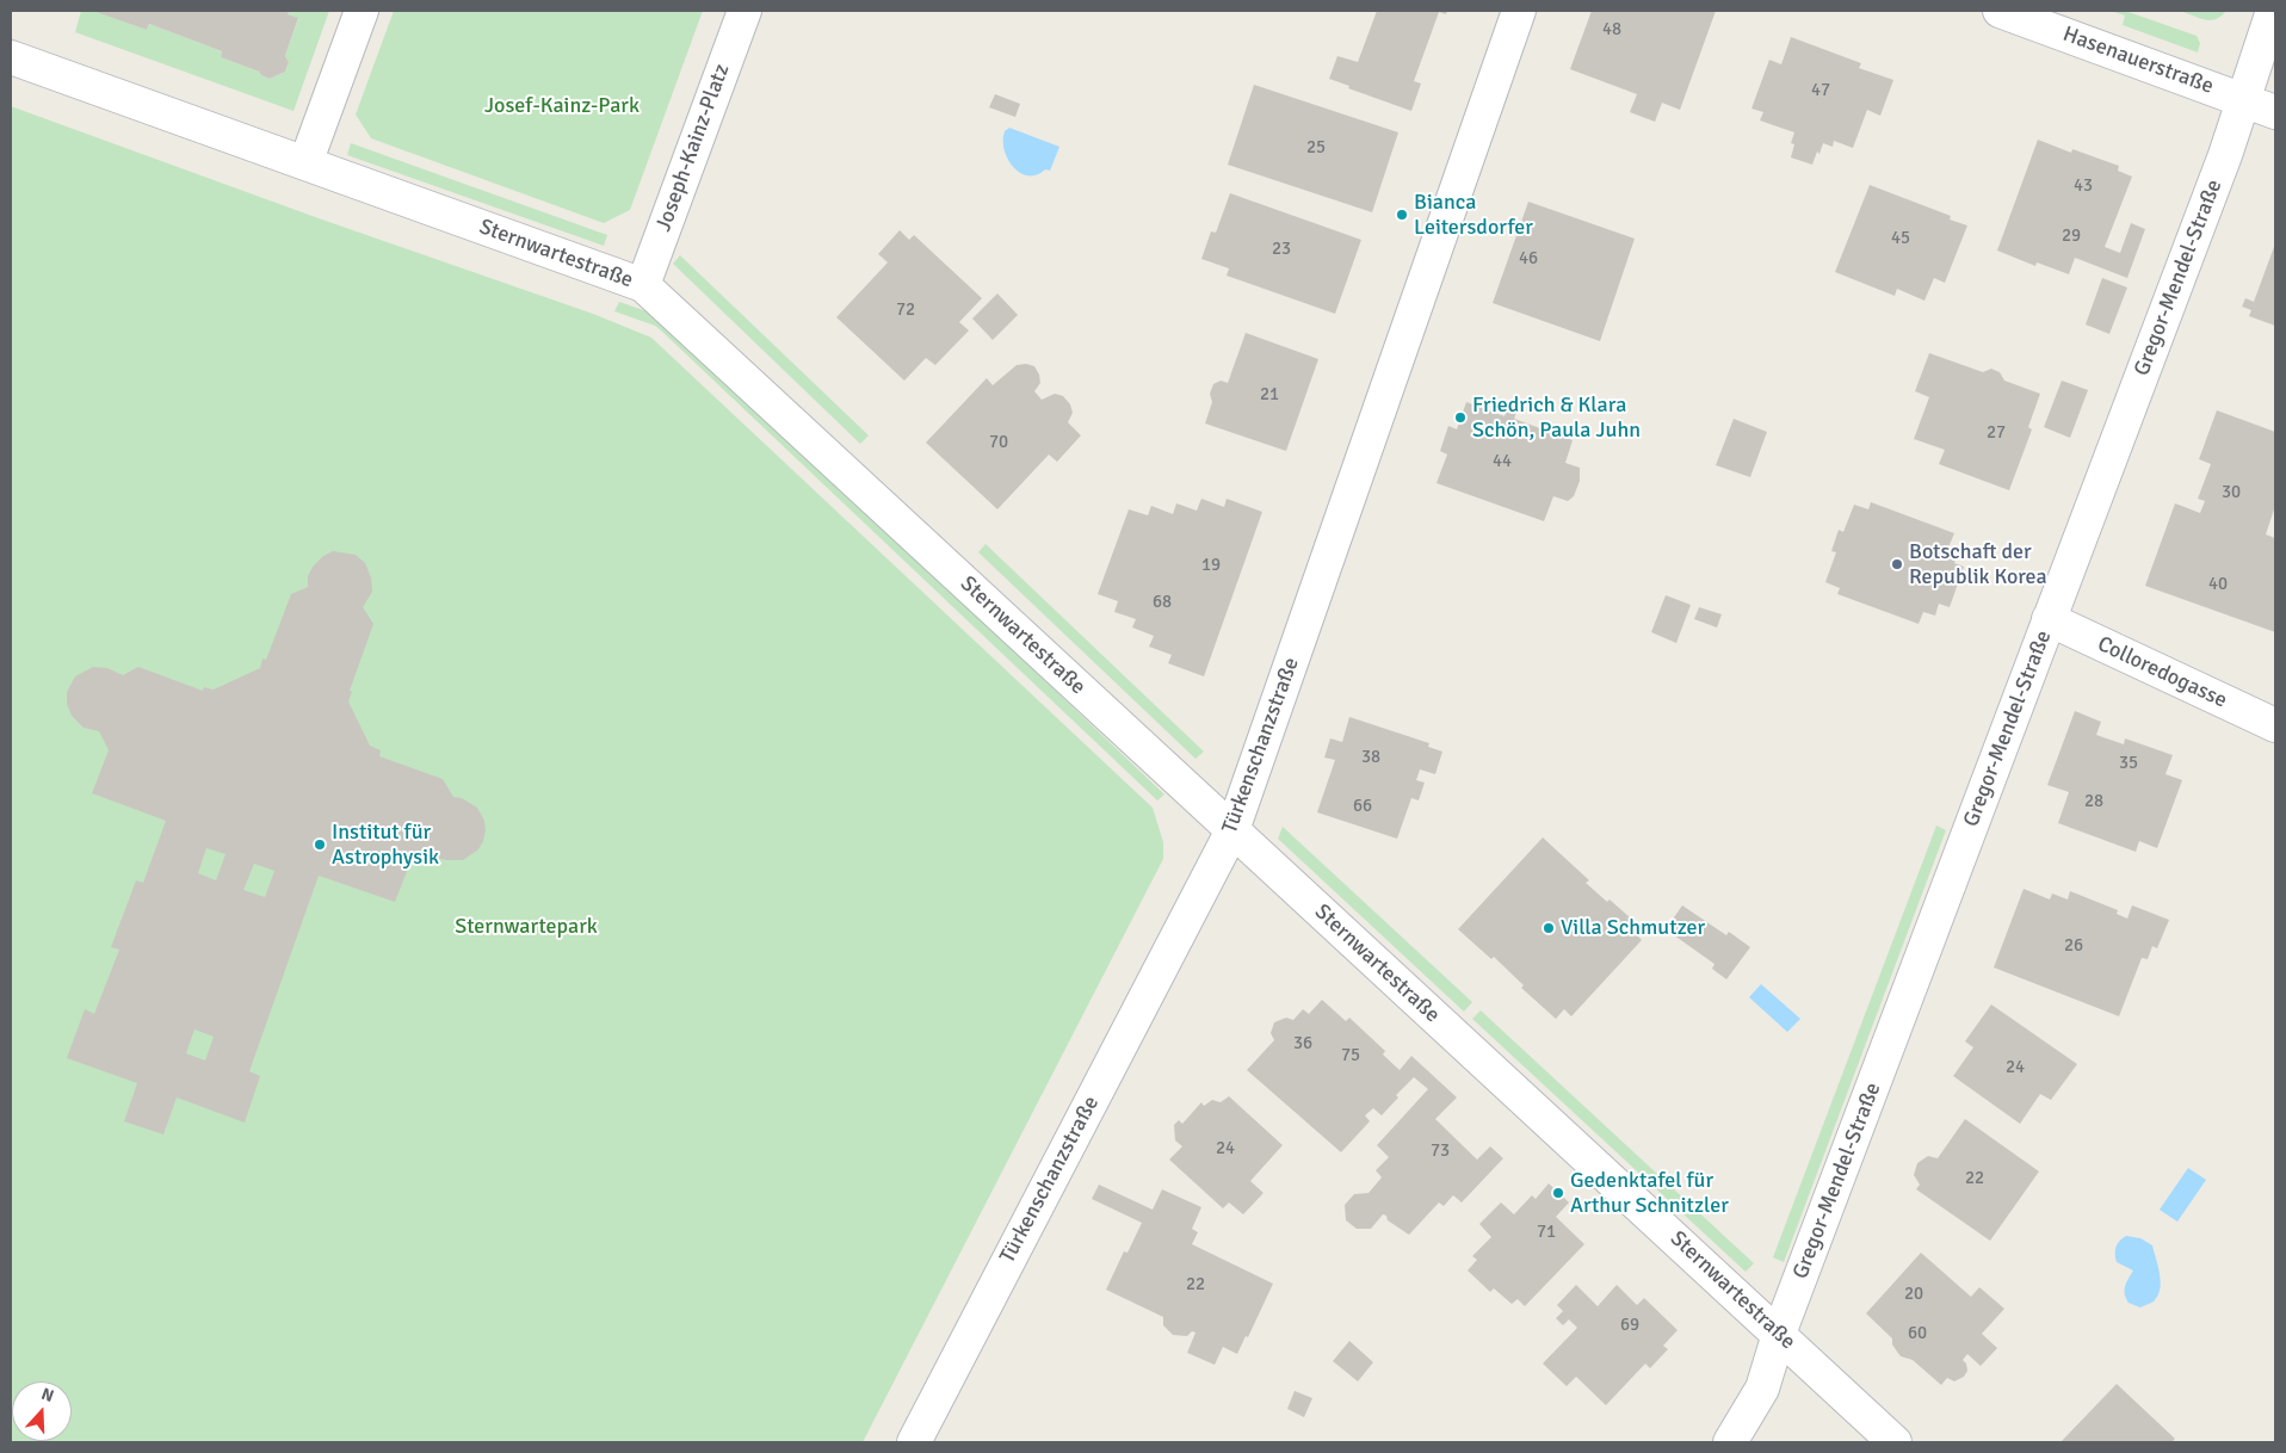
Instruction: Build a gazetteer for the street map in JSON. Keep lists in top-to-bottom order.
{
  "streets": {
    "street": [
      "Hasenauerstraße",
      "Joseph-Kainz-Platz",
      "Sternwartestraße",
      "Gregor-Mendel-Straße",
      "Colloredogasse",
      "Türkenschanzstraße"
    ]
  },
  "crossings": [
    ["Hasenauerstraße", "Gregor-Mendel-Straße"],
    ["Joseph-Kainz-Platz", "Sternwartestraße"],
    ["Sternwartestraße", "Gregor-Mendel-Straße"],
    ["Sternwartestraße", "Türkenschanzstraße"],
    ["Gregor-Mendel-Straße", "Colloredogasse"]
  ],
  "parks": ["Josef-Kainz-Park", "Sternwartepark"],
  "places": [
    "Bianca Leitersdorfer",
    "Friedrich & Klara Schön, Paula Juhn",
    "Botschaft der Republik Korea",
    "Institut für Astrophysik",
    "Villa Schmutzer",
    "Gedenktafel für Arthur Schnitzler"
  ],
  "house_numbers": [
    "48",
    "47",
    "25",
    "43",
    "29",
    "45",
    "23",
    "46",
    "72",
    "21",
    "27",
    "70",
    "44",
    "30",
    "19",
    "40",
    "68",
    "38",
    "35",
    "28",
    "66",
    "26",
    "36",
    "75",
    "24",
    "24",
    "73",
    "22",
    "71",
    "22",
    "20",
    "69",
    "60"
  ],
  "north": "top"
}
